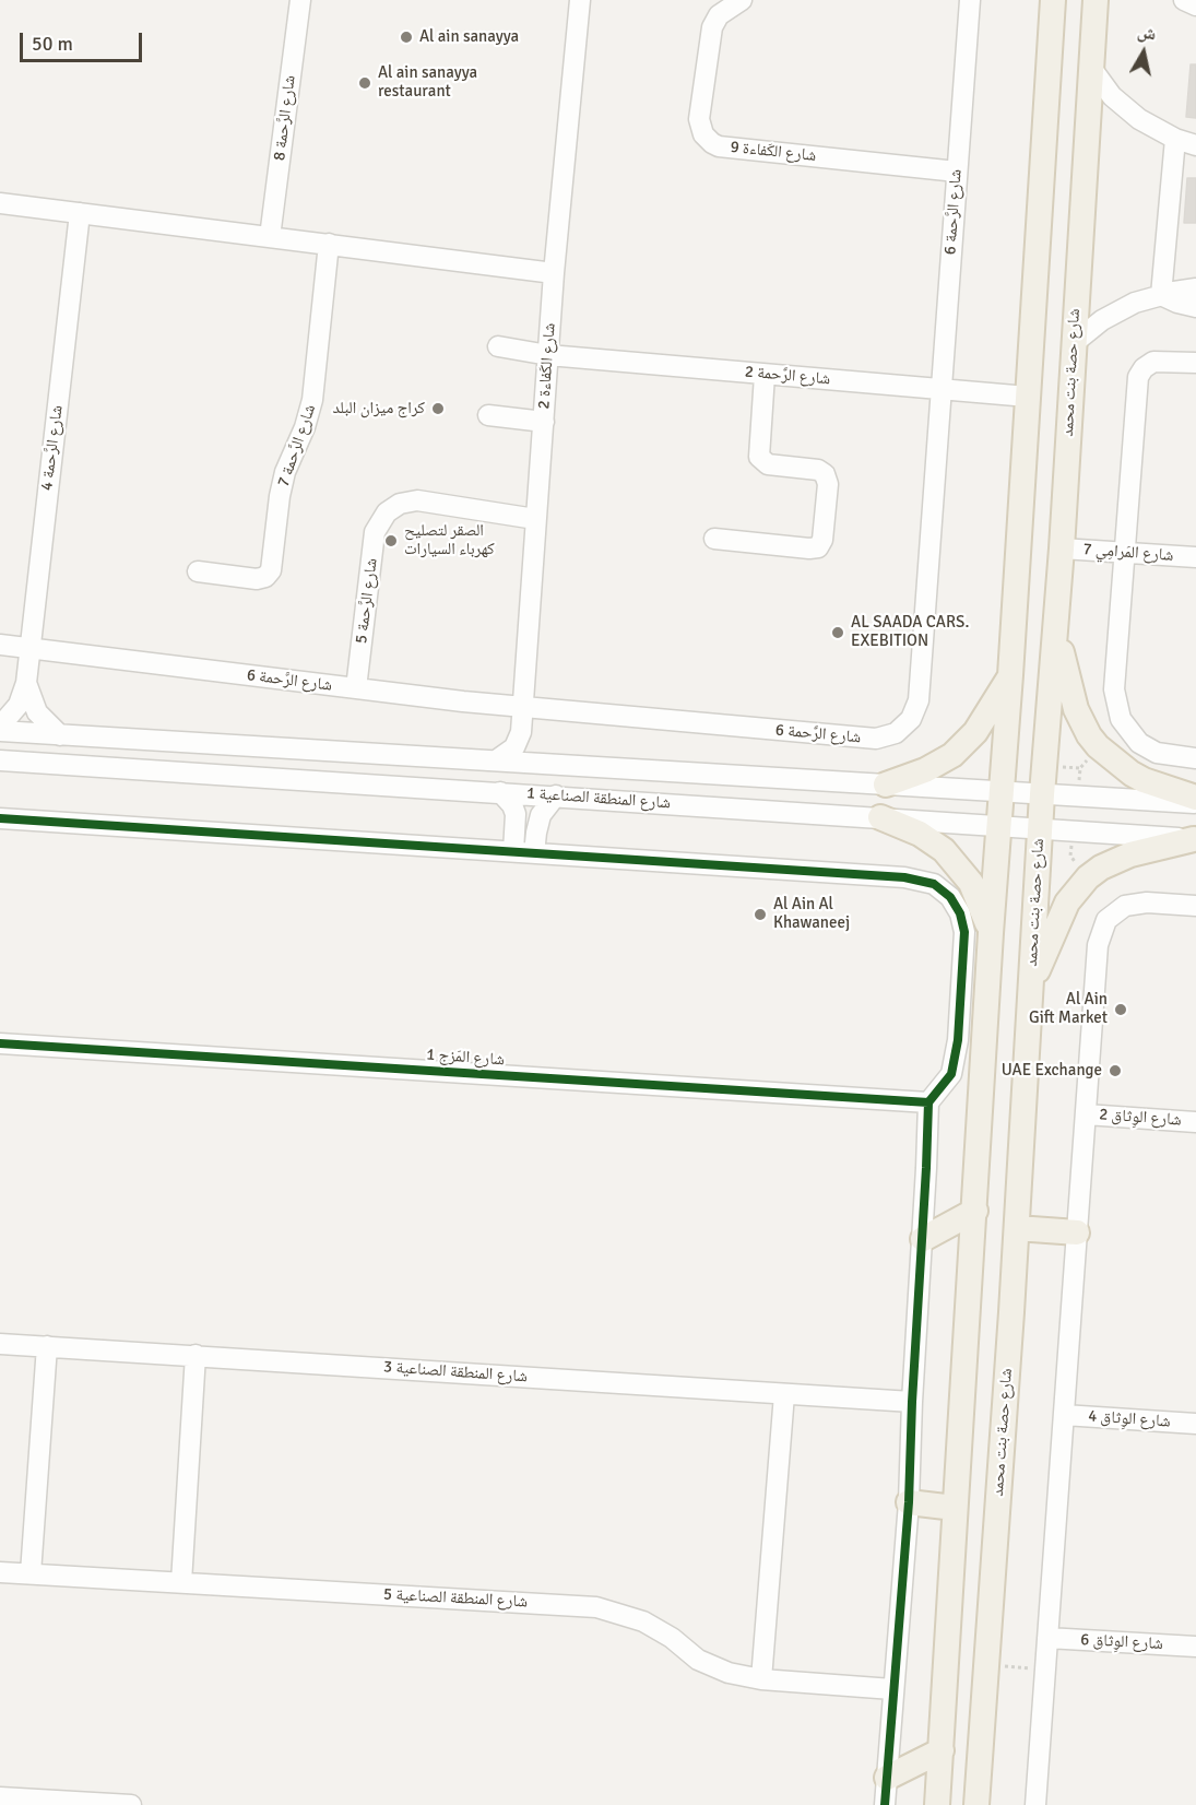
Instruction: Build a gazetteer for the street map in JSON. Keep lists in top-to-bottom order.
{
  "streets": {
    "main road": ["شارع حصة بنت محمد"],
    "street": [
      "شارع الرَّحمة 8",
      "شارع الكَفاءة 9",
      "شارع الرَّحمة 6",
      "شارع الكَفاءة 2",
      "شارع الرَّحمة 2",
      "شارع الرَّحمة 7",
      "شارع الرَّحمة 4",
      "شارع المَرامِي 7",
      "شارع الرَّحمة 5",
      "شارع المنطقة الصناعية 1",
      "شارع المَزج 1",
      "شارع الوِثاق 2",
      "شارع المنطقة الصناعية 3",
      "شارع الوِثاق 4",
      "شارع المنطقة الصناعية 5",
      "شارع الوِثاق 6"
    ]
  },
  "crossings": [
    ["شارع الكَفاءة 9", "شارع الرَّحمة 6"],
    ["شارع الرَّحمة 6", "شارع الكَفاءة 2"],
    ["شارع الرَّحمة 6", "شارع الرَّحمة 2"],
    ["شارع الرَّحمة 6", "شارع الرَّحمة 4"],
    ["شارع الرَّحمة 6", "شارع الرَّحمة 5"],
    ["شارع الكَفاءة 2", "شارع الرَّحمة 2"],
    ["شارع الكَفاءة 2", "شارع الرَّحمة 5"],
    ["شارع حصة بنت محمد", "شارع المَرامِي 7"],
    ["شارع حصة بنت محمد", "شارع المنطقة الصناعية 1"],
    ["شارع الرَّحمة 4", "شارع المنطقة الصناعية 1"]
  ],
  "places": [
    "Al ain sanayya",
    "Al ain sanayya restaurant",
    "كراج ميزان البلد",
    "الصقر لتصليح كهرباء السيارات",
    "AL SAADA CARS. EXEBITION",
    "Al Ain Al Khawaneej",
    "Al Ain Gift Market",
    "UAE Exchange"
  ],
  "scale_bar": "50 m",
  "north": "top"
}
